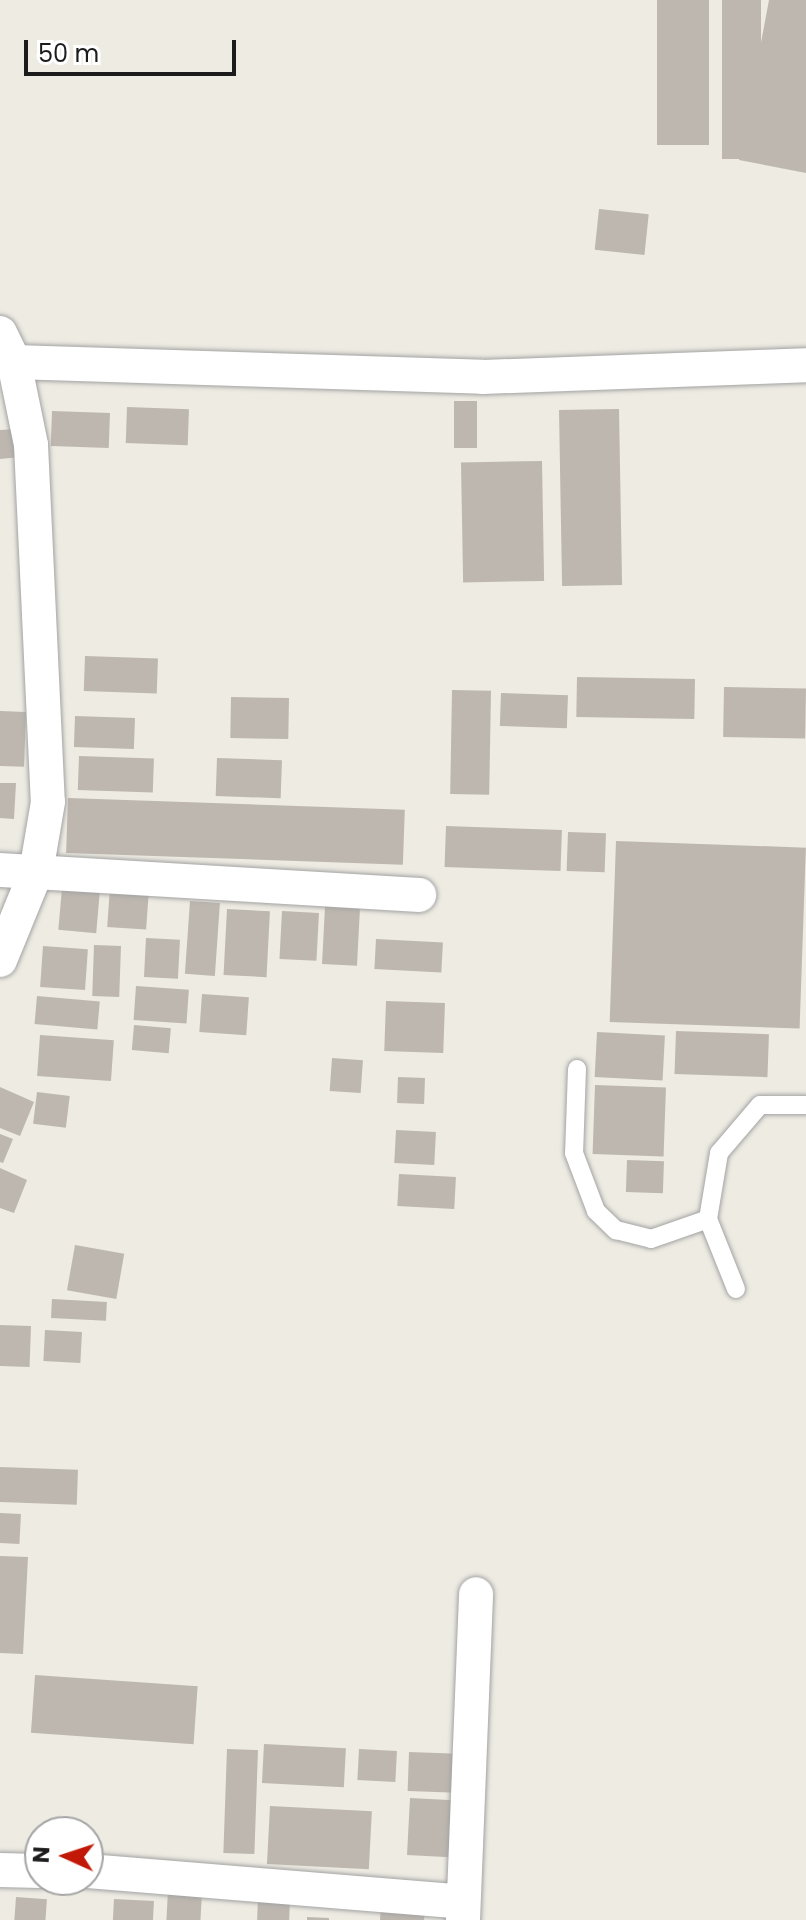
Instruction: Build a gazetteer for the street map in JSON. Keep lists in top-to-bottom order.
{
  "scale_bar": "50 m",
  "north": "left"
}
